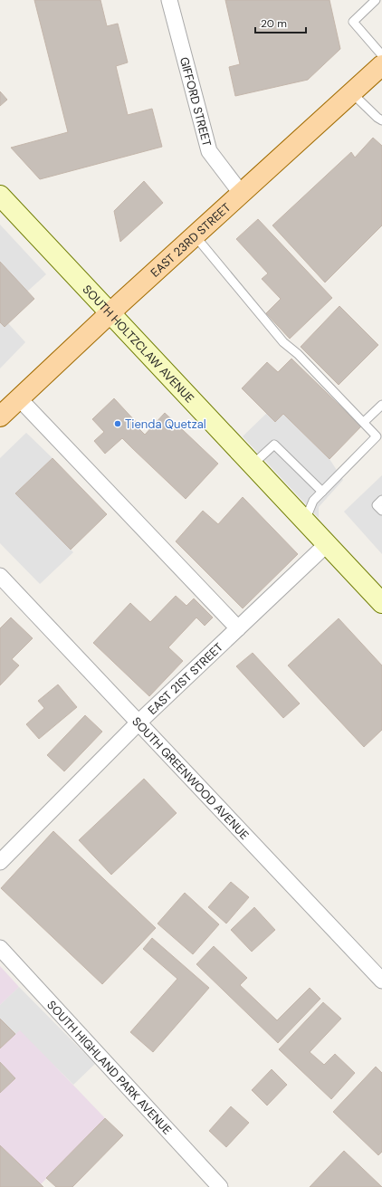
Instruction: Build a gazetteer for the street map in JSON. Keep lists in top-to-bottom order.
{
  "streets": {
    "main road": ["EAST 23RD STREET", "SOUTH HOLTZCLAW AVENUE"],
    "street": [
      "GIFFORD STREET",
      "EAST 21ST STREET",
      "SOUTH GREENWOOD AVENUE",
      "SOUTH HIGHLAND PARK AVENUE"
    ]
  },
  "crossings": [
    ["GIFFORD STREET", "EAST 23RD STREET"],
    ["EAST 23RD STREET", "SOUTH HOLTZCLAW AVENUE"],
    ["SOUTH HOLTZCLAW AVENUE", "EAST 21ST STREET"],
    ["EAST 21ST STREET", "SOUTH GREENWOOD AVENUE"]
  ],
  "places": ["Tienda Quetzal"],
  "scale_bar": "20 m"
}
